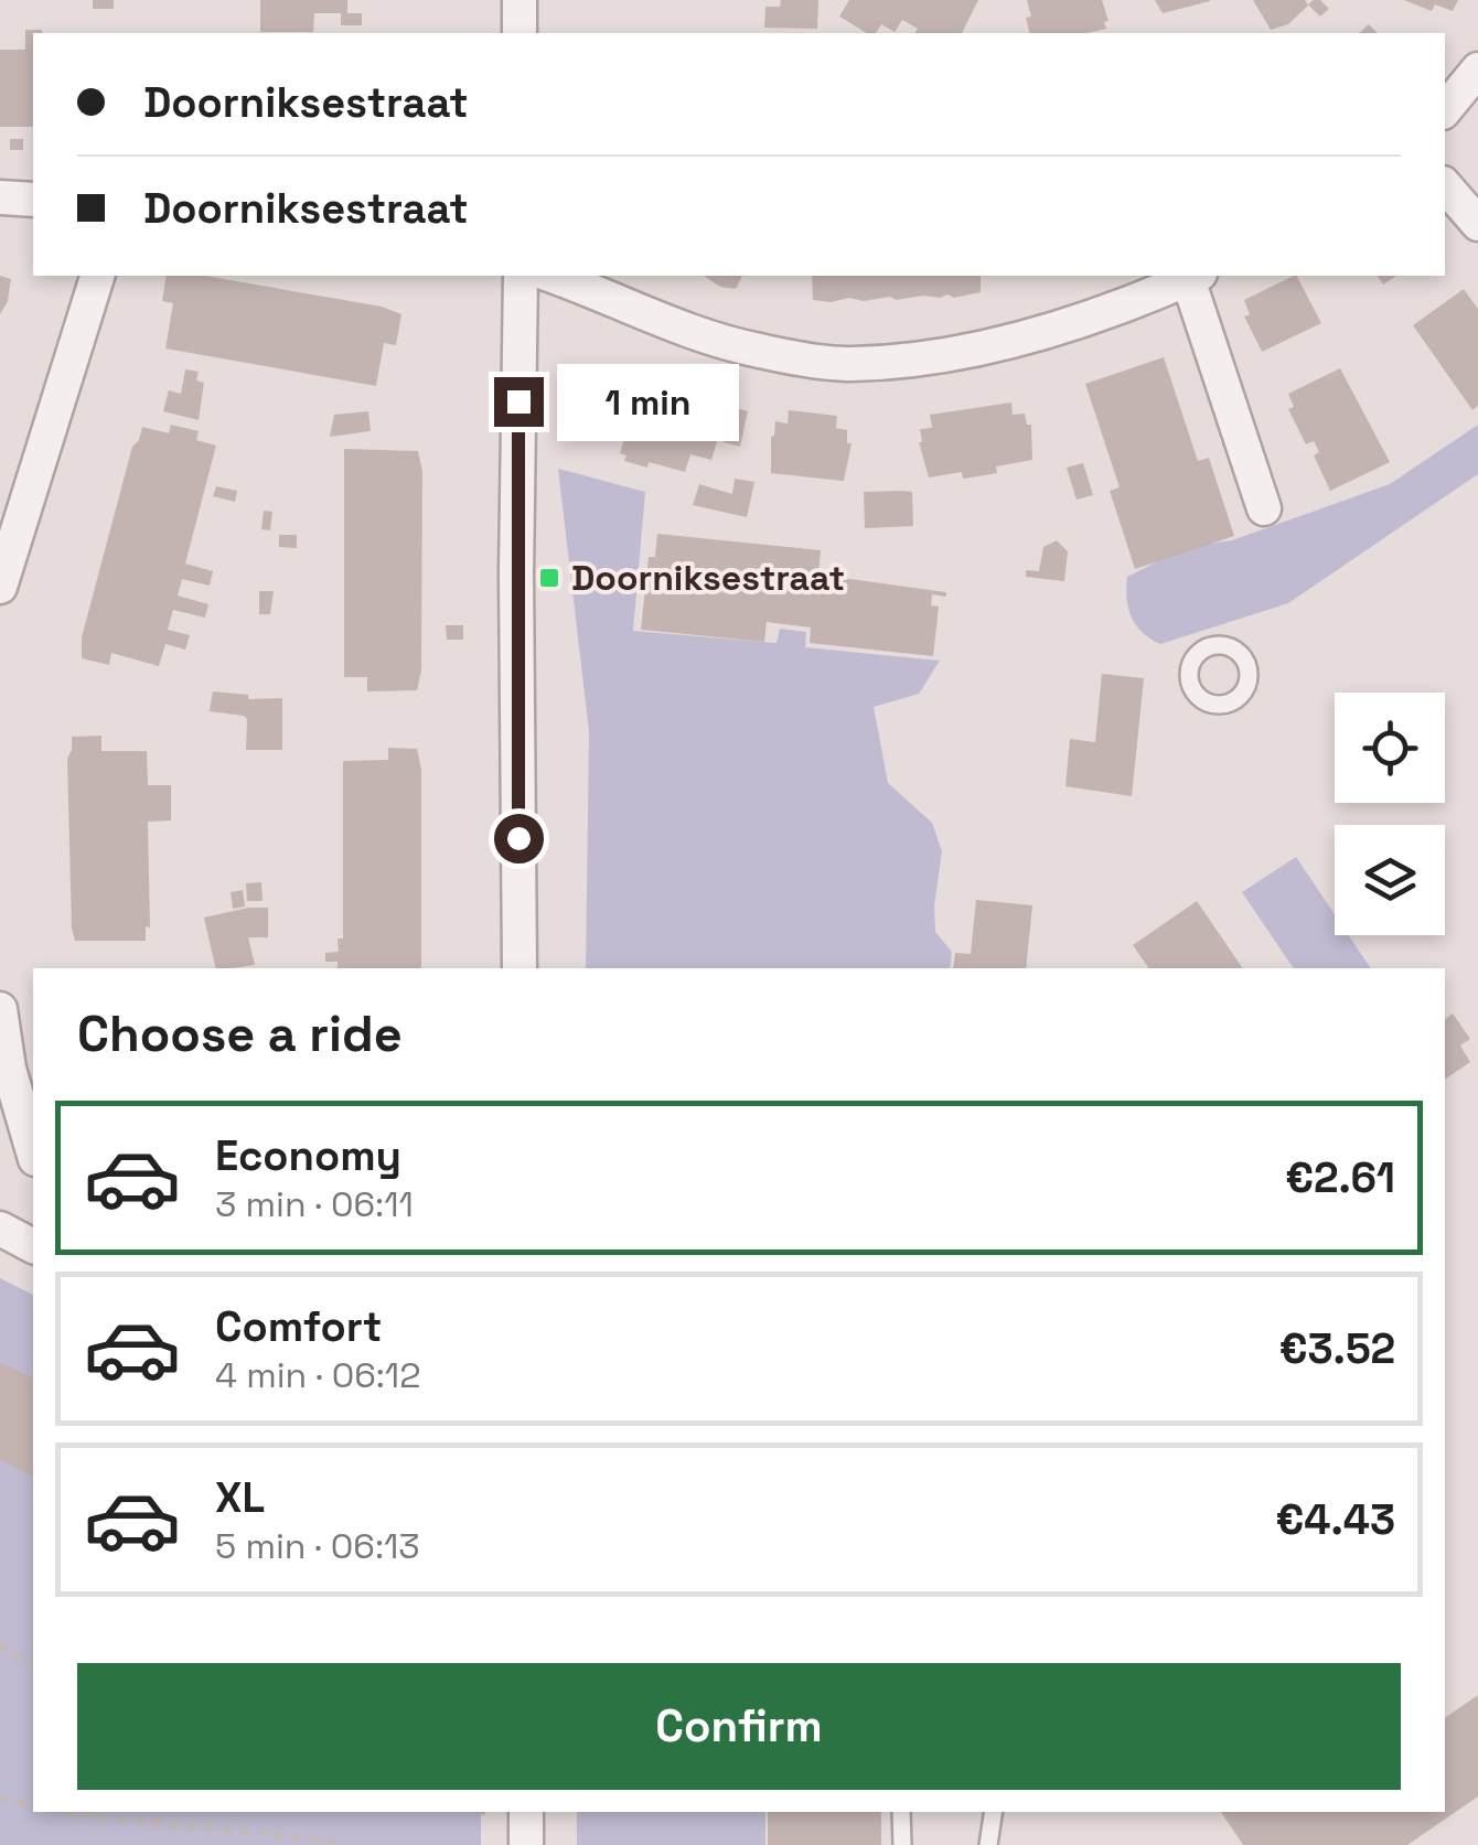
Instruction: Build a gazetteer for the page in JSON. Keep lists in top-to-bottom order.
{
  "places": {
    "transit": ["Doorniksestraat"]
  },
  "page": {
    "banner": ["Doorniksestraat", "Doorniksestraat"],
    "bubble": "1 min",
    "heading": "Choose a ride",
    "list": [
      {
        "name": "Economy",
        "note": "3 min · 06:11",
        "value": "€2.61"
      },
      {
        "name": "Comfort",
        "note": "4 min · 06:12",
        "value": "€3.52"
      },
      {
        "name": "XL",
        "note": "5 min · 06:13",
        "value": "€4.43"
      }
    ],
    "buttons": "Confirm"
  }
}
